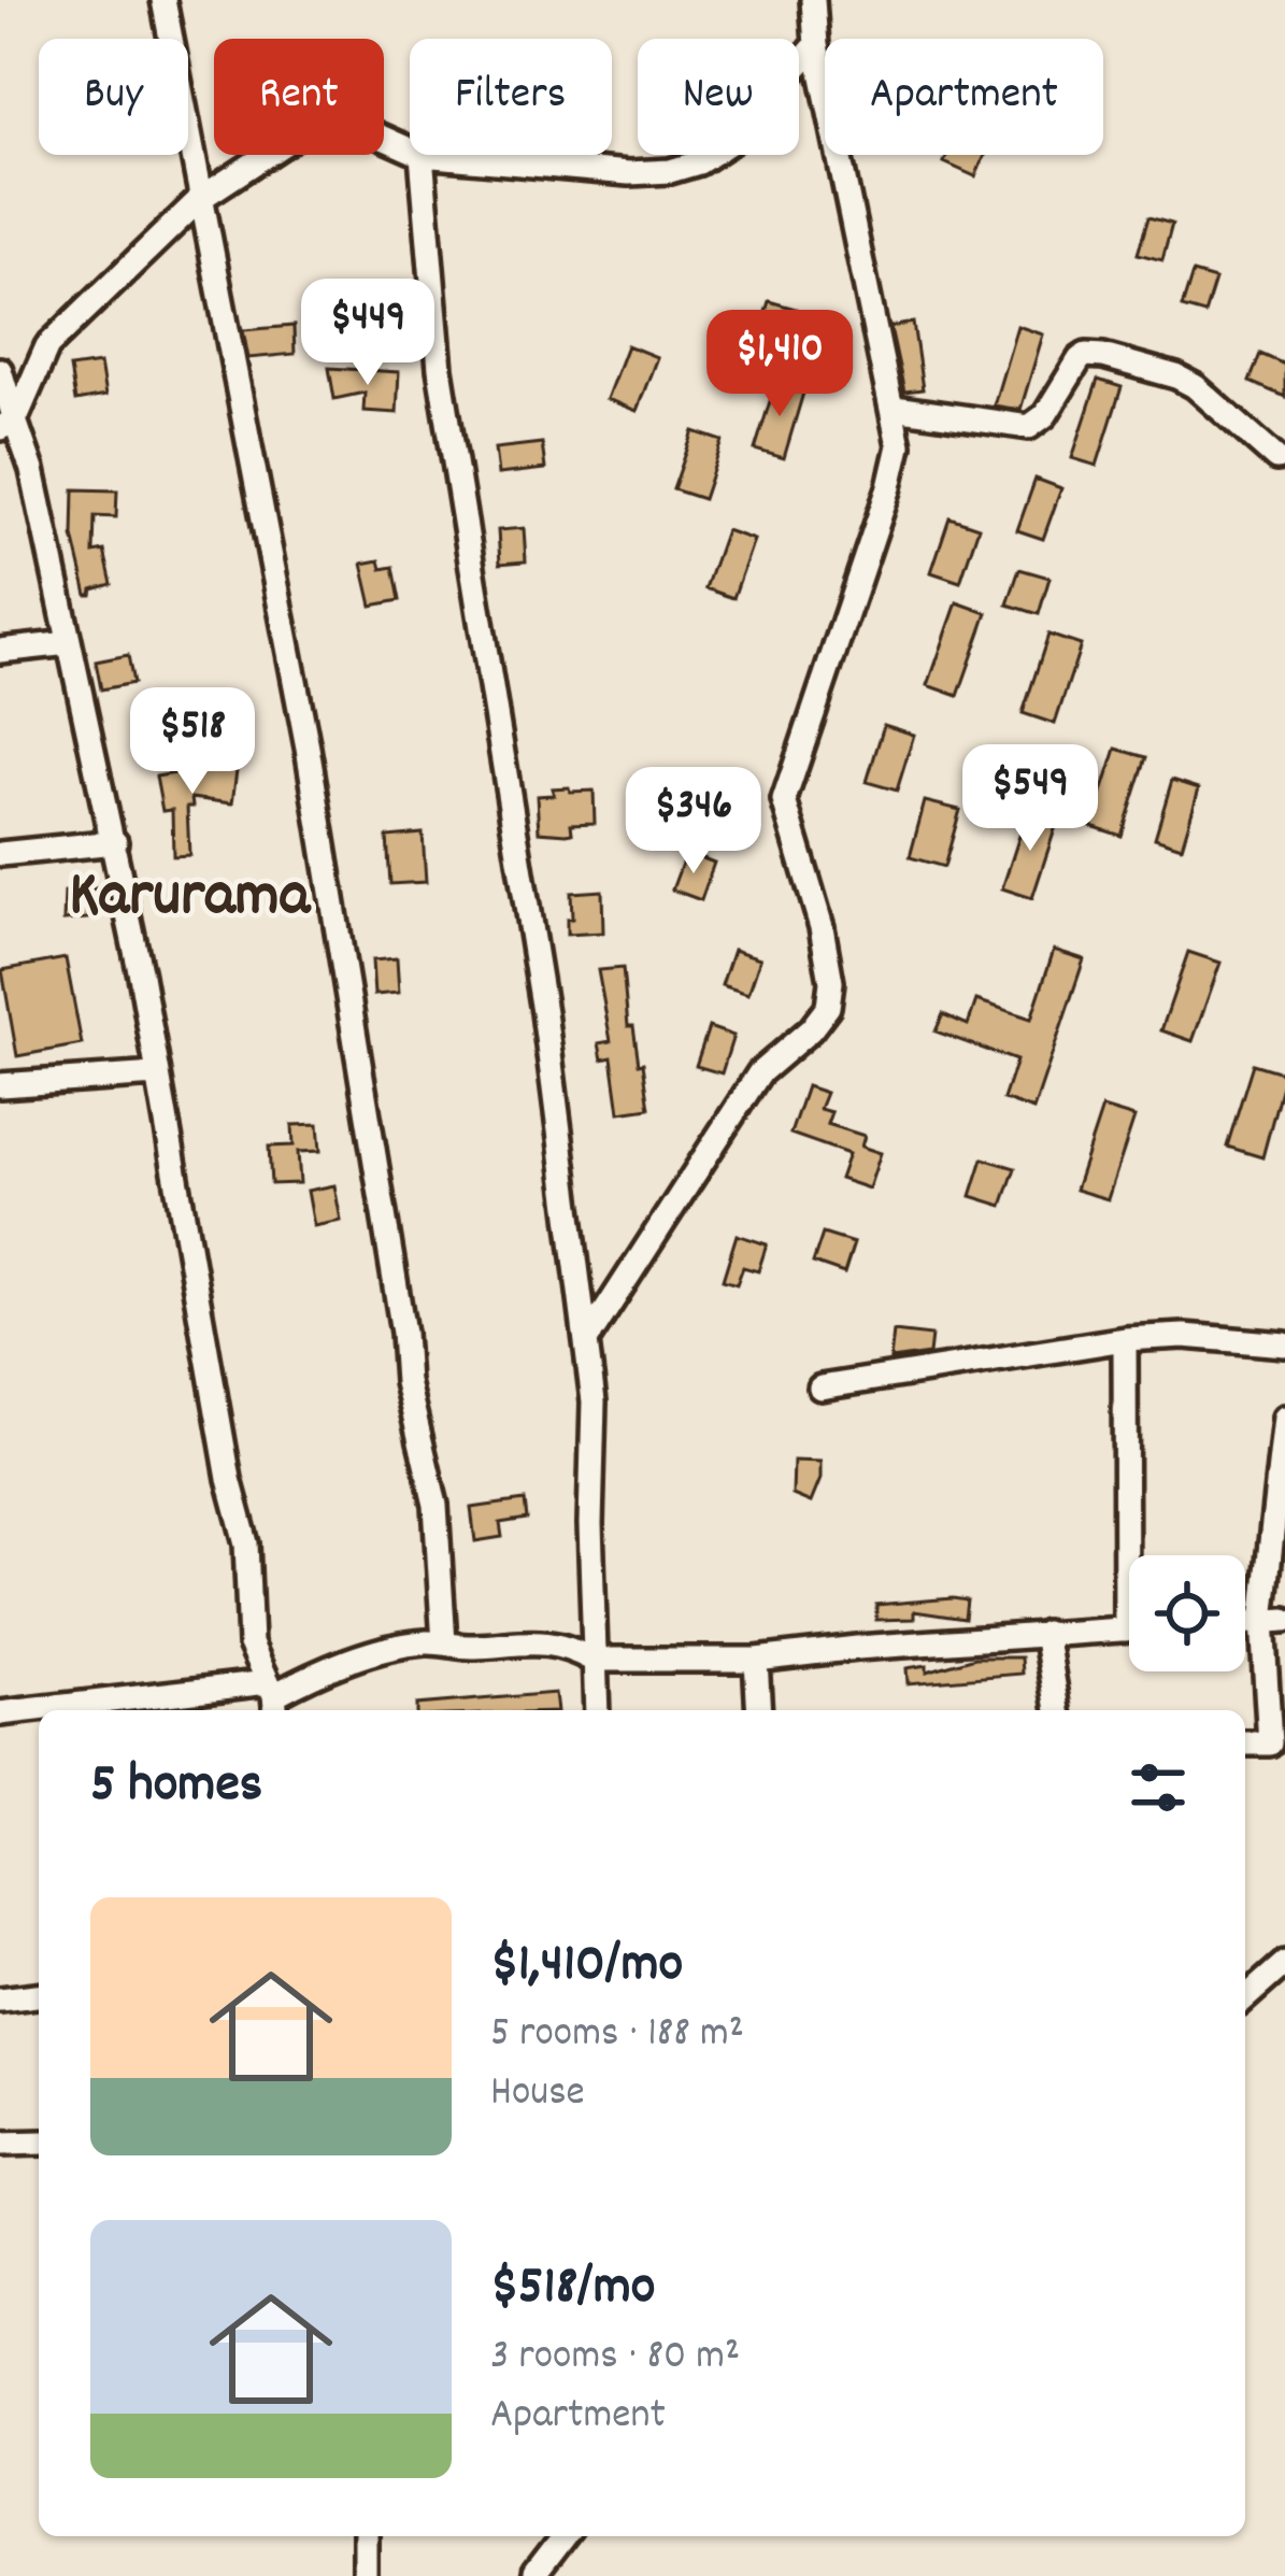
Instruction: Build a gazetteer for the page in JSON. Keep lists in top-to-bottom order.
{
  "districts": ["Karurama"],
  "page": {
    "chip": [
      "Buy",
      "Rent",
      "Filters",
      "New",
      "Apartment"
    ],
    "price": [
      "$449",
      "$1,410",
      "$518",
      "$549",
      "$346"
    ],
    "heading": "5 homes",
    "list": [
      {
        "name": "$1,410/mo",
        "note": "5 rooms · 188 m² · House"
      },
      {
        "name": "$518/mo",
        "note": "3 rooms · 80 m² · Apartment"
      }
    ]
  }
}
